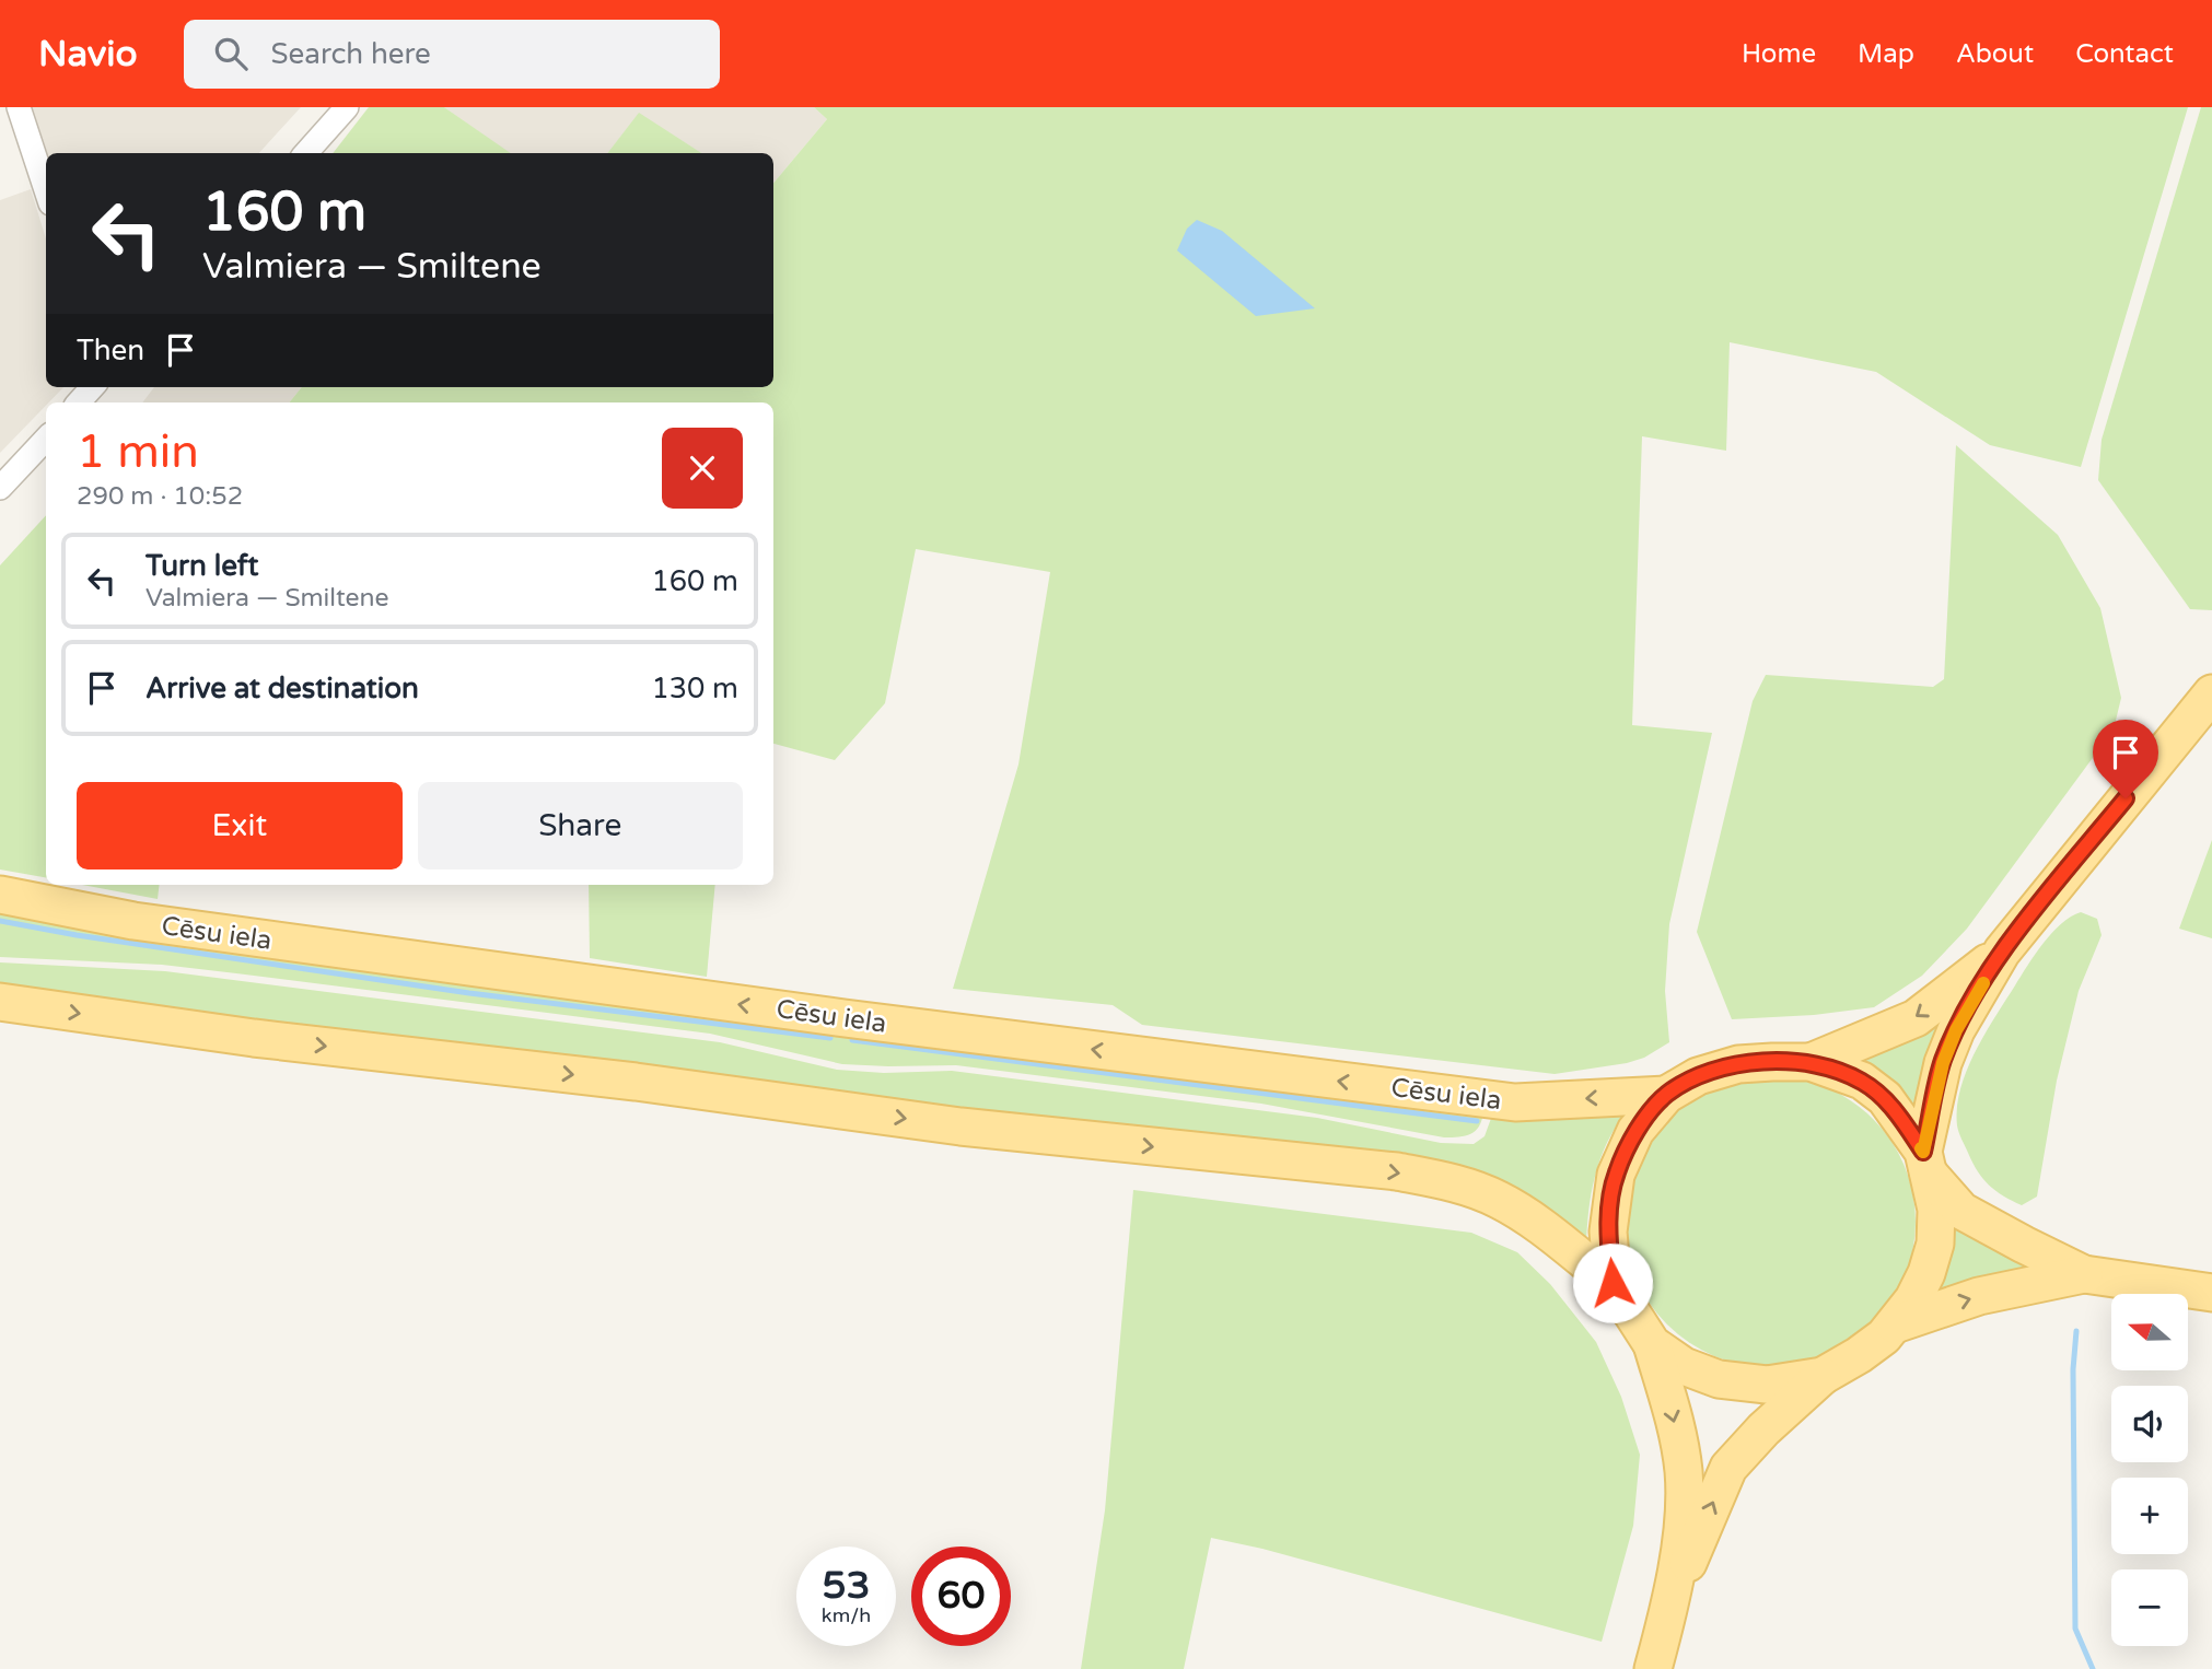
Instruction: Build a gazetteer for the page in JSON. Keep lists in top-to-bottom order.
{
  "streets": {
    "main road": ["Cēsu iela"]
  },
  "north": "left",
  "page": {
    "header": "Navio",
    "search": "Search here",
    "nav": [
      "Home",
      "Map",
      "About",
      "Contact"
    ],
    "turn": ["160 m", "Valmiera — Smiltene"],
    "then": "Then",
    "heading": ["1 min", "290 m · 10:52"],
    "list": [
      {
        "name": "Turn left",
        "note": "Valmiera — Smiltene",
        "value": "160 m"
      },
      {
        "name": "Arrive at destination",
        "value": "130 m"
      }
    ],
    "buttons": ["Exit", "Share"],
    "map_buttons": ["+", "−"],
    "speed": "53 km/h",
    "limit": "60"
  }
}
